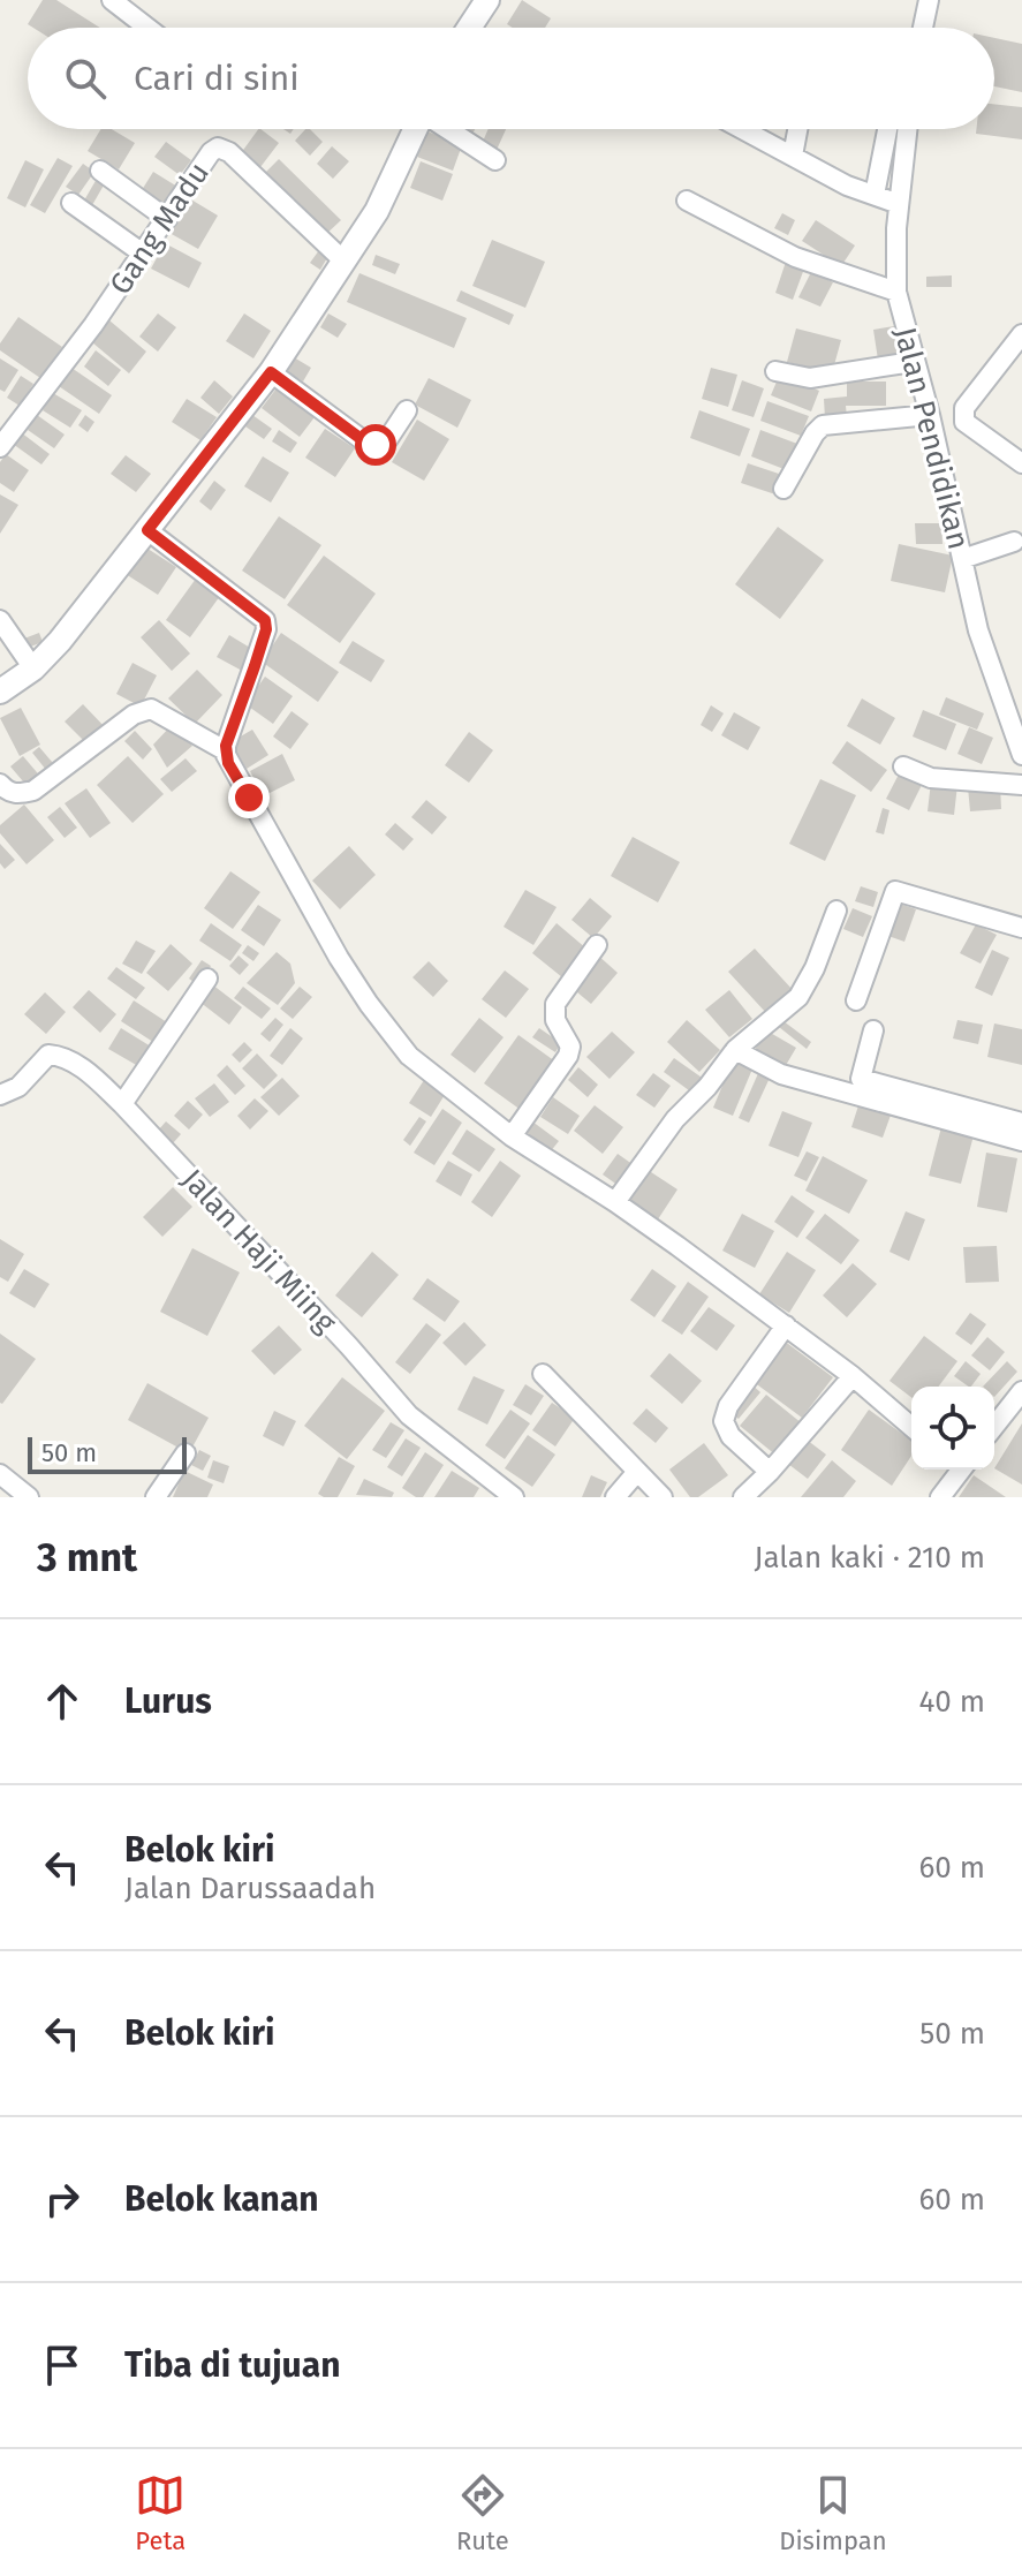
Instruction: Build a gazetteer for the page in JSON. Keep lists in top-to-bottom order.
{
  "streets": {
    "street": ["Gang Madu", "Jalan Pendidikan", "Jalan Haji Miing"]
  },
  "scale_bar": "50 m",
  "page": {
    "search": "Cari di sini",
    "scale": "50 m",
    "heading": ["3 mnt", "Jalan kaki · 210 m"],
    "list": [
      ["Lurus", "40 m"],
      ["Belok kiri", "Jalan Darussaadah", "60 m"],
      ["Belok kiri", "50 m"],
      ["Belok kanan", "60 m"],
      "Tiba di tujuan"
    ],
    "nav": ["Peta", "Rute", "Disimpan"]
  }
}
